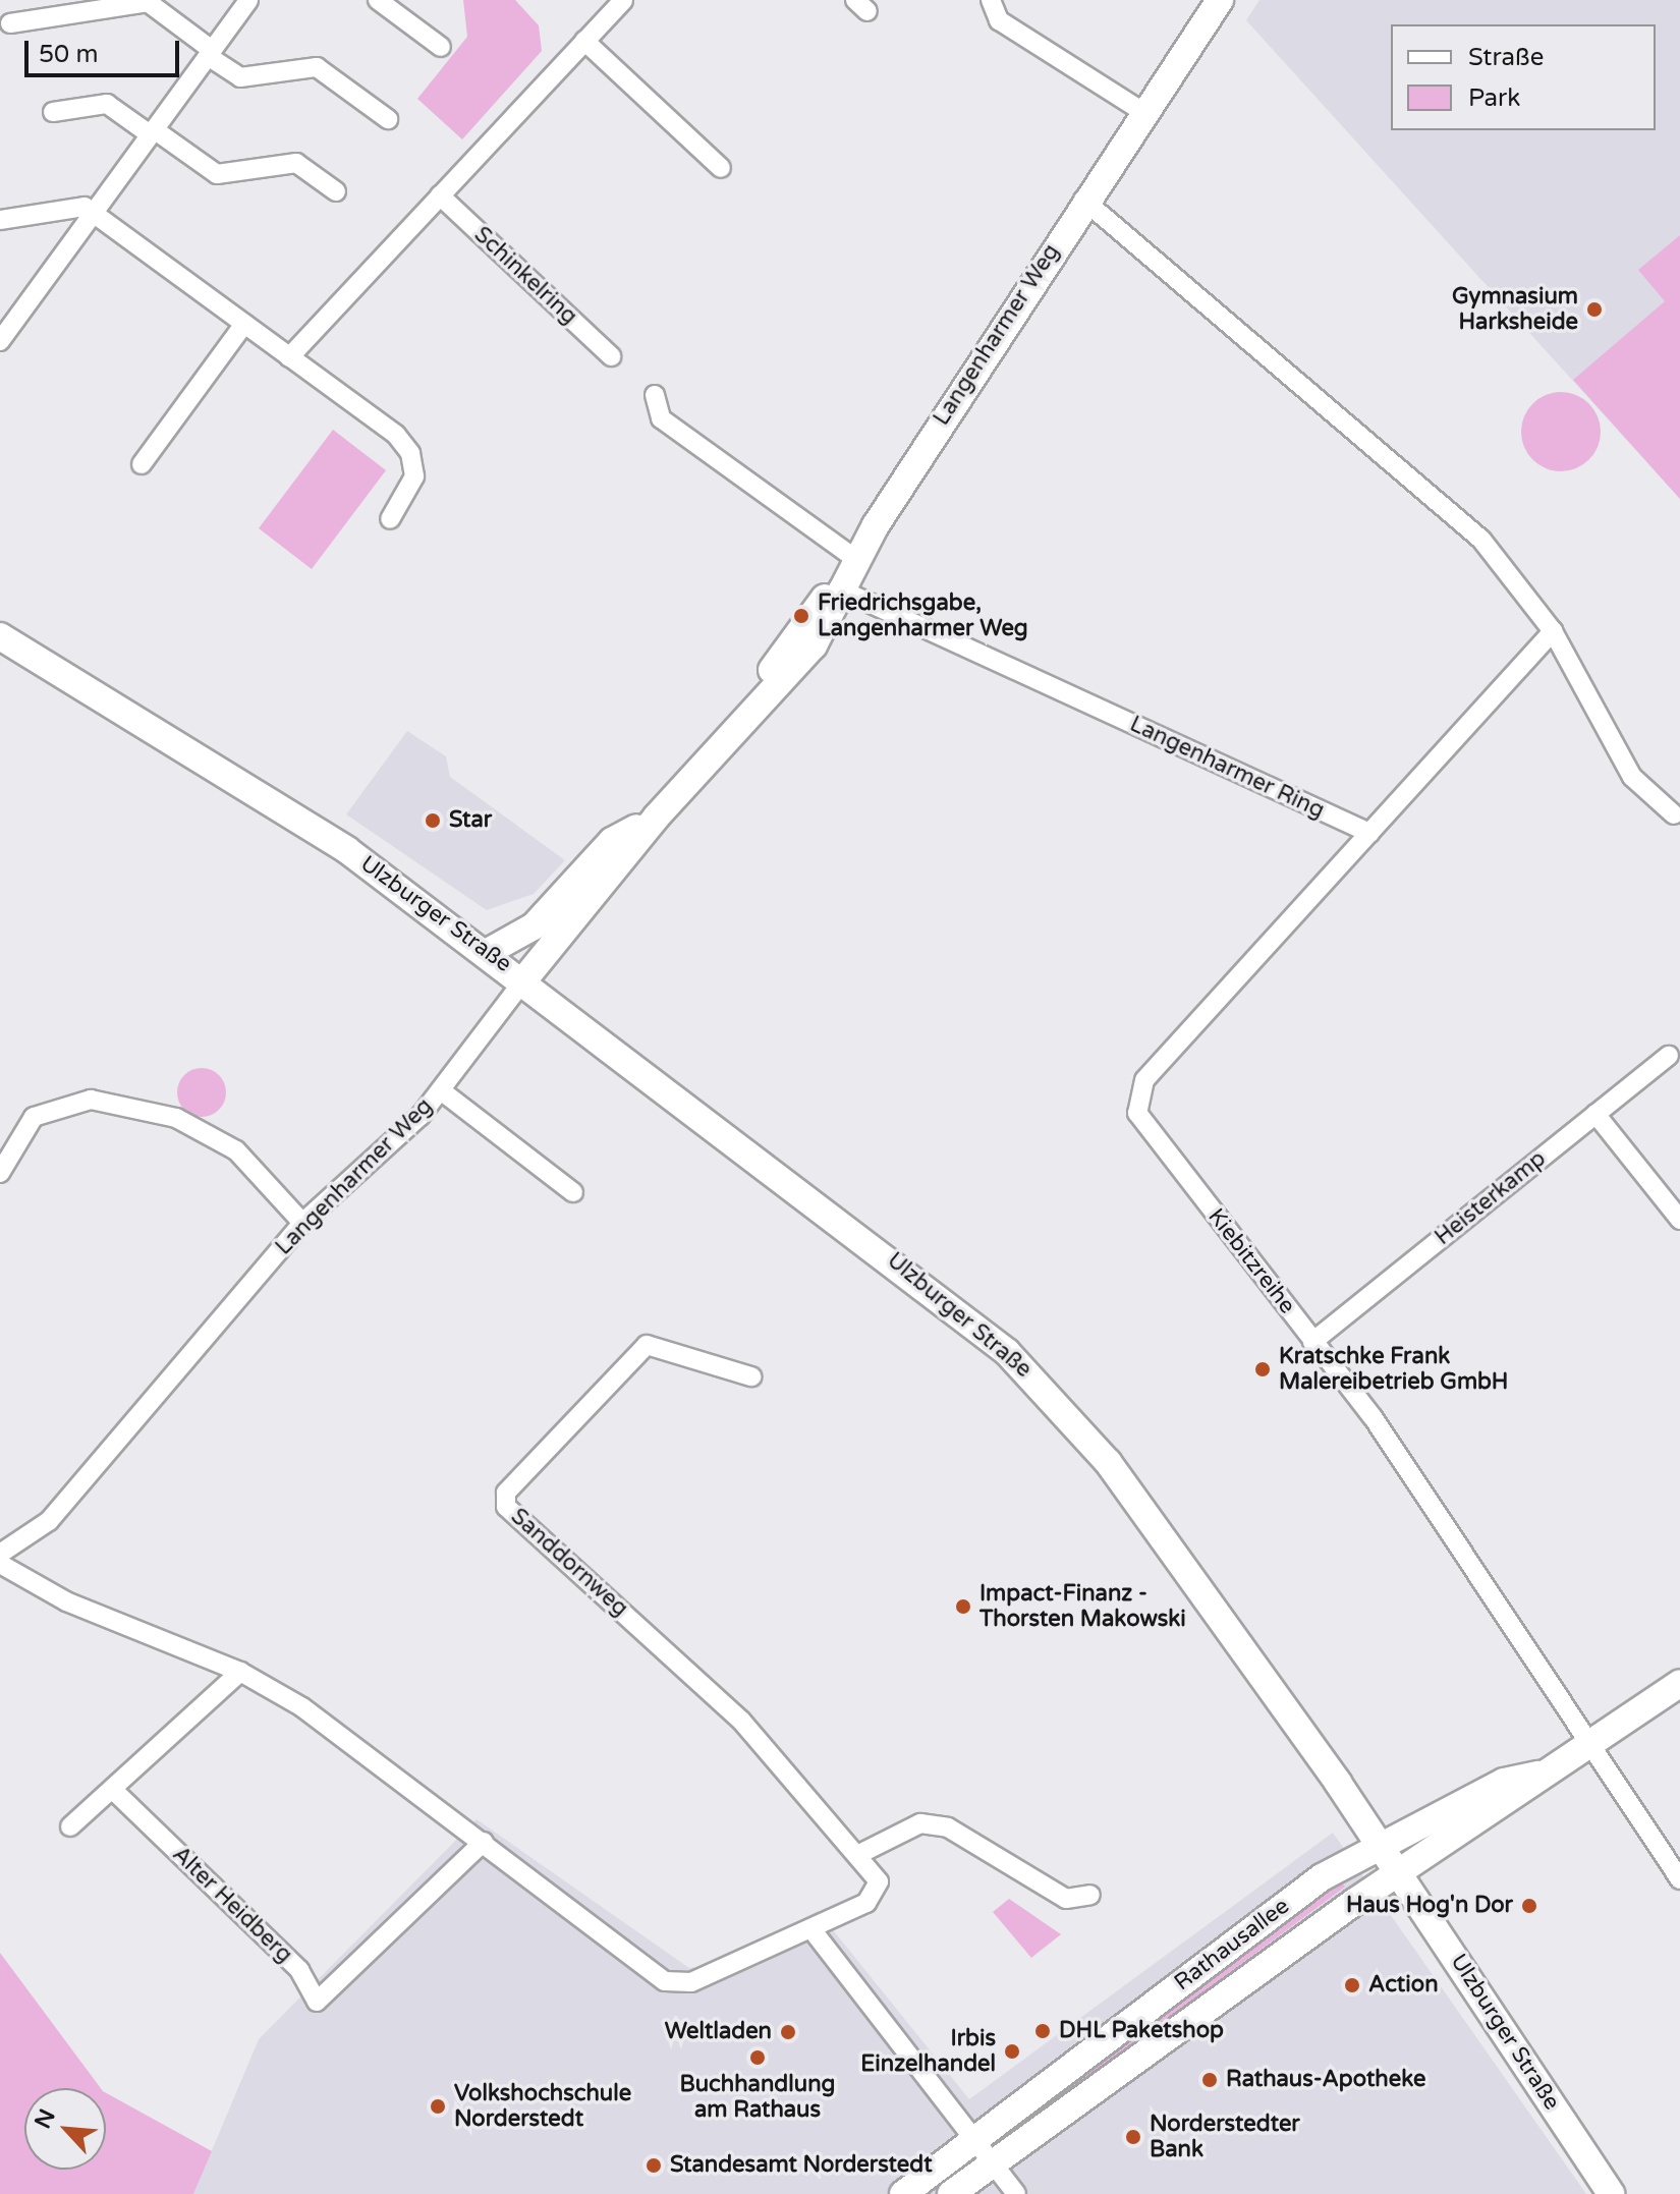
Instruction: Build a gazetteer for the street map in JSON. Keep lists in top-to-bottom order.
{
  "streets": {
    "main road": ["Langenharmer Weg", "Ulzburger Straße", "Rathausallee"],
    "street": [
      "Schinkelring",
      "Langenharmer Ring",
      "Heisterkamp",
      "Kiebitzreihe",
      "Sanddornweg",
      "Alter Heidberg"
    ]
  },
  "crossings": [
    ["Langenharmer Weg", "Langenharmer Ring"],
    ["Langenharmer Weg", "Ulzburger Straße"],
    ["Langenharmer Ring", "Kiebitzreihe"],
    ["Ulzburger Straße", "Rathausallee"],
    ["Heisterkamp", "Kiebitzreihe"]
  ],
  "places": [
    "Gymnasium Harksheide",
    "Friedrichsgabe, Langenharmer Weg",
    "Star",
    "Kratschke Frank Malereibetrieb GmbH",
    "Impact-Finanz - Thorsten Makowski",
    "Haus Hog'n Dor",
    "Action",
    "DHL Paketshop",
    "Weltladen",
    "Irbis Einzelhandel",
    "Buchhandlung am Rathaus",
    "Rathaus-Apotheke",
    "Volkshochschule Norderstedt",
    "Norderstedter Bank",
    "Standesamt Norderstedt"
  ],
  "legend": ["Straße", "Park"],
  "scale_bar": "50 m",
  "north": "top left"
}
